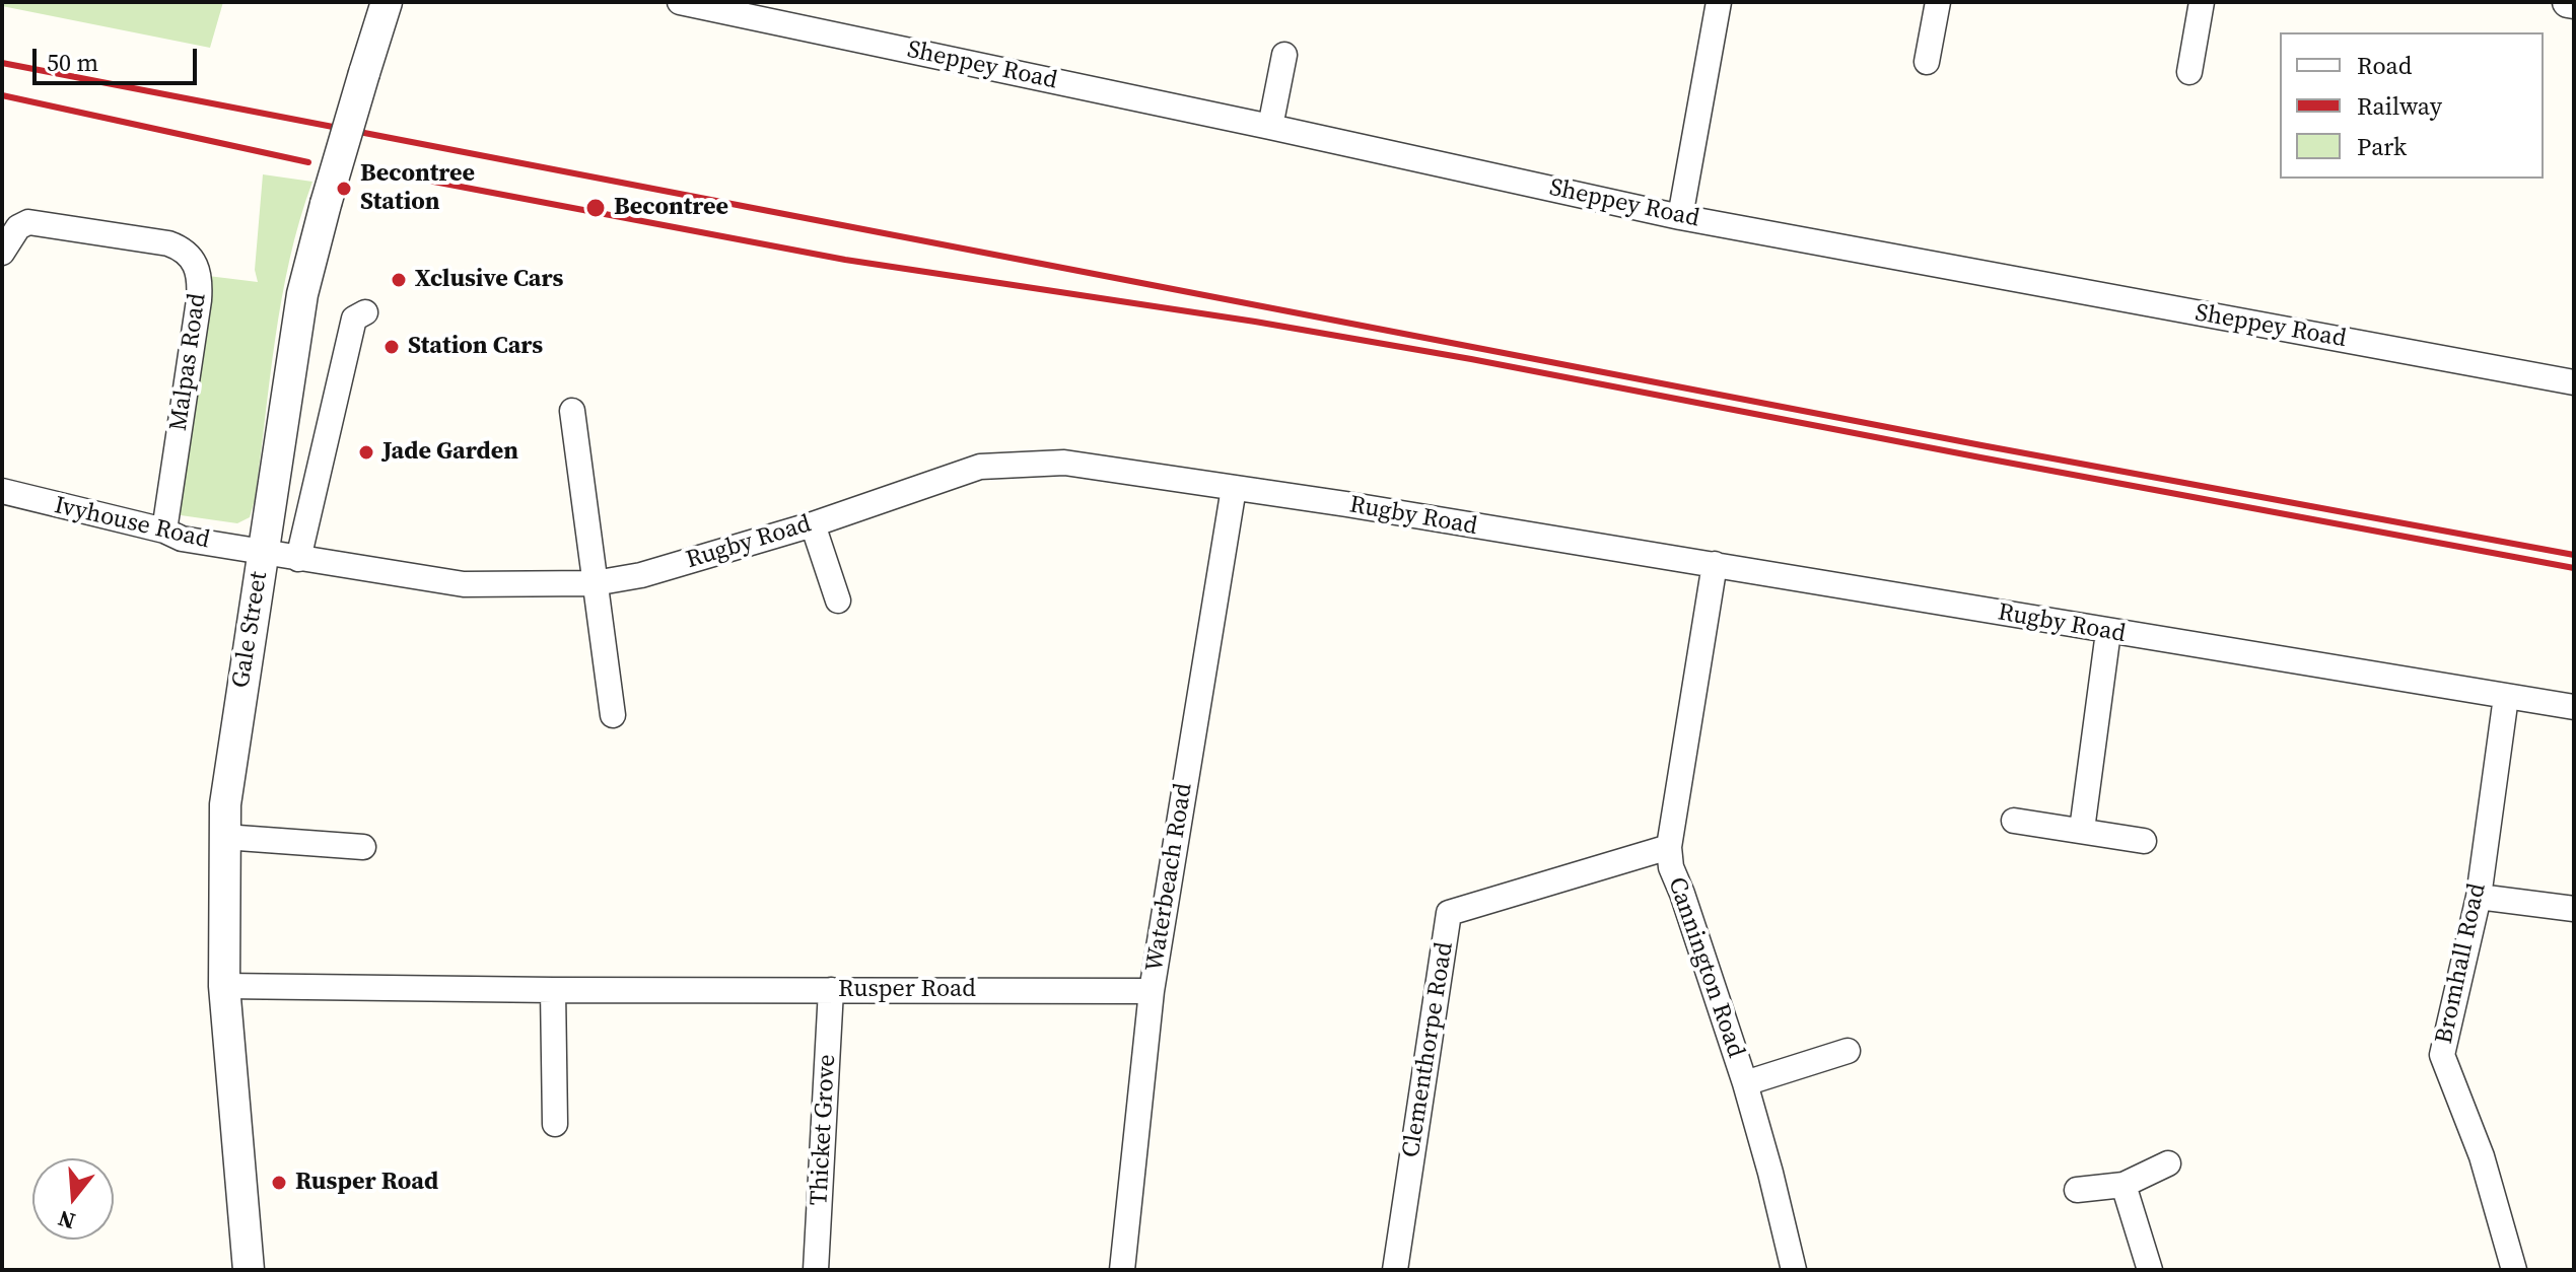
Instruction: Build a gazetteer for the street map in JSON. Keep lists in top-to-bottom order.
{
  "streets": {
    "street": [
      "Sheppey Road",
      "Malpas Road",
      "Rugby Road",
      "Ivyhouse Road",
      "Gale Street",
      "Waterbeach Road",
      "Bromhall Road",
      "Cannington Road",
      "Rusper Road",
      "Clementhorpe Road",
      "Thicket Grove"
    ]
  },
  "crossings": [
    ["Malpas Road", "Ivyhouse Road"],
    ["Rugby Road", "Ivyhouse Road"],
    ["Rugby Road", "Gale Street"],
    ["Rugby Road", "Waterbeach Road"],
    ["Rugby Road", "Bromhall Road"],
    ["Rugby Road", "Cannington Road"],
    ["Ivyhouse Road", "Gale Street"],
    ["Gale Street", "Rusper Road"],
    ["Waterbeach Road", "Rusper Road"],
    ["Cannington Road", "Clementhorpe Road"],
    ["Rusper Road", "Thicket Grove"]
  ],
  "places": [
    "Becontree Station",
    "Becontree",
    "Xclusive Cars",
    "Station Cars",
    "Jade Garden",
    "Rusper Road"
  ],
  "legend": ["Road", "Railway", "Park"],
  "scale_bar": "50 m",
  "north": "bottom"
}
